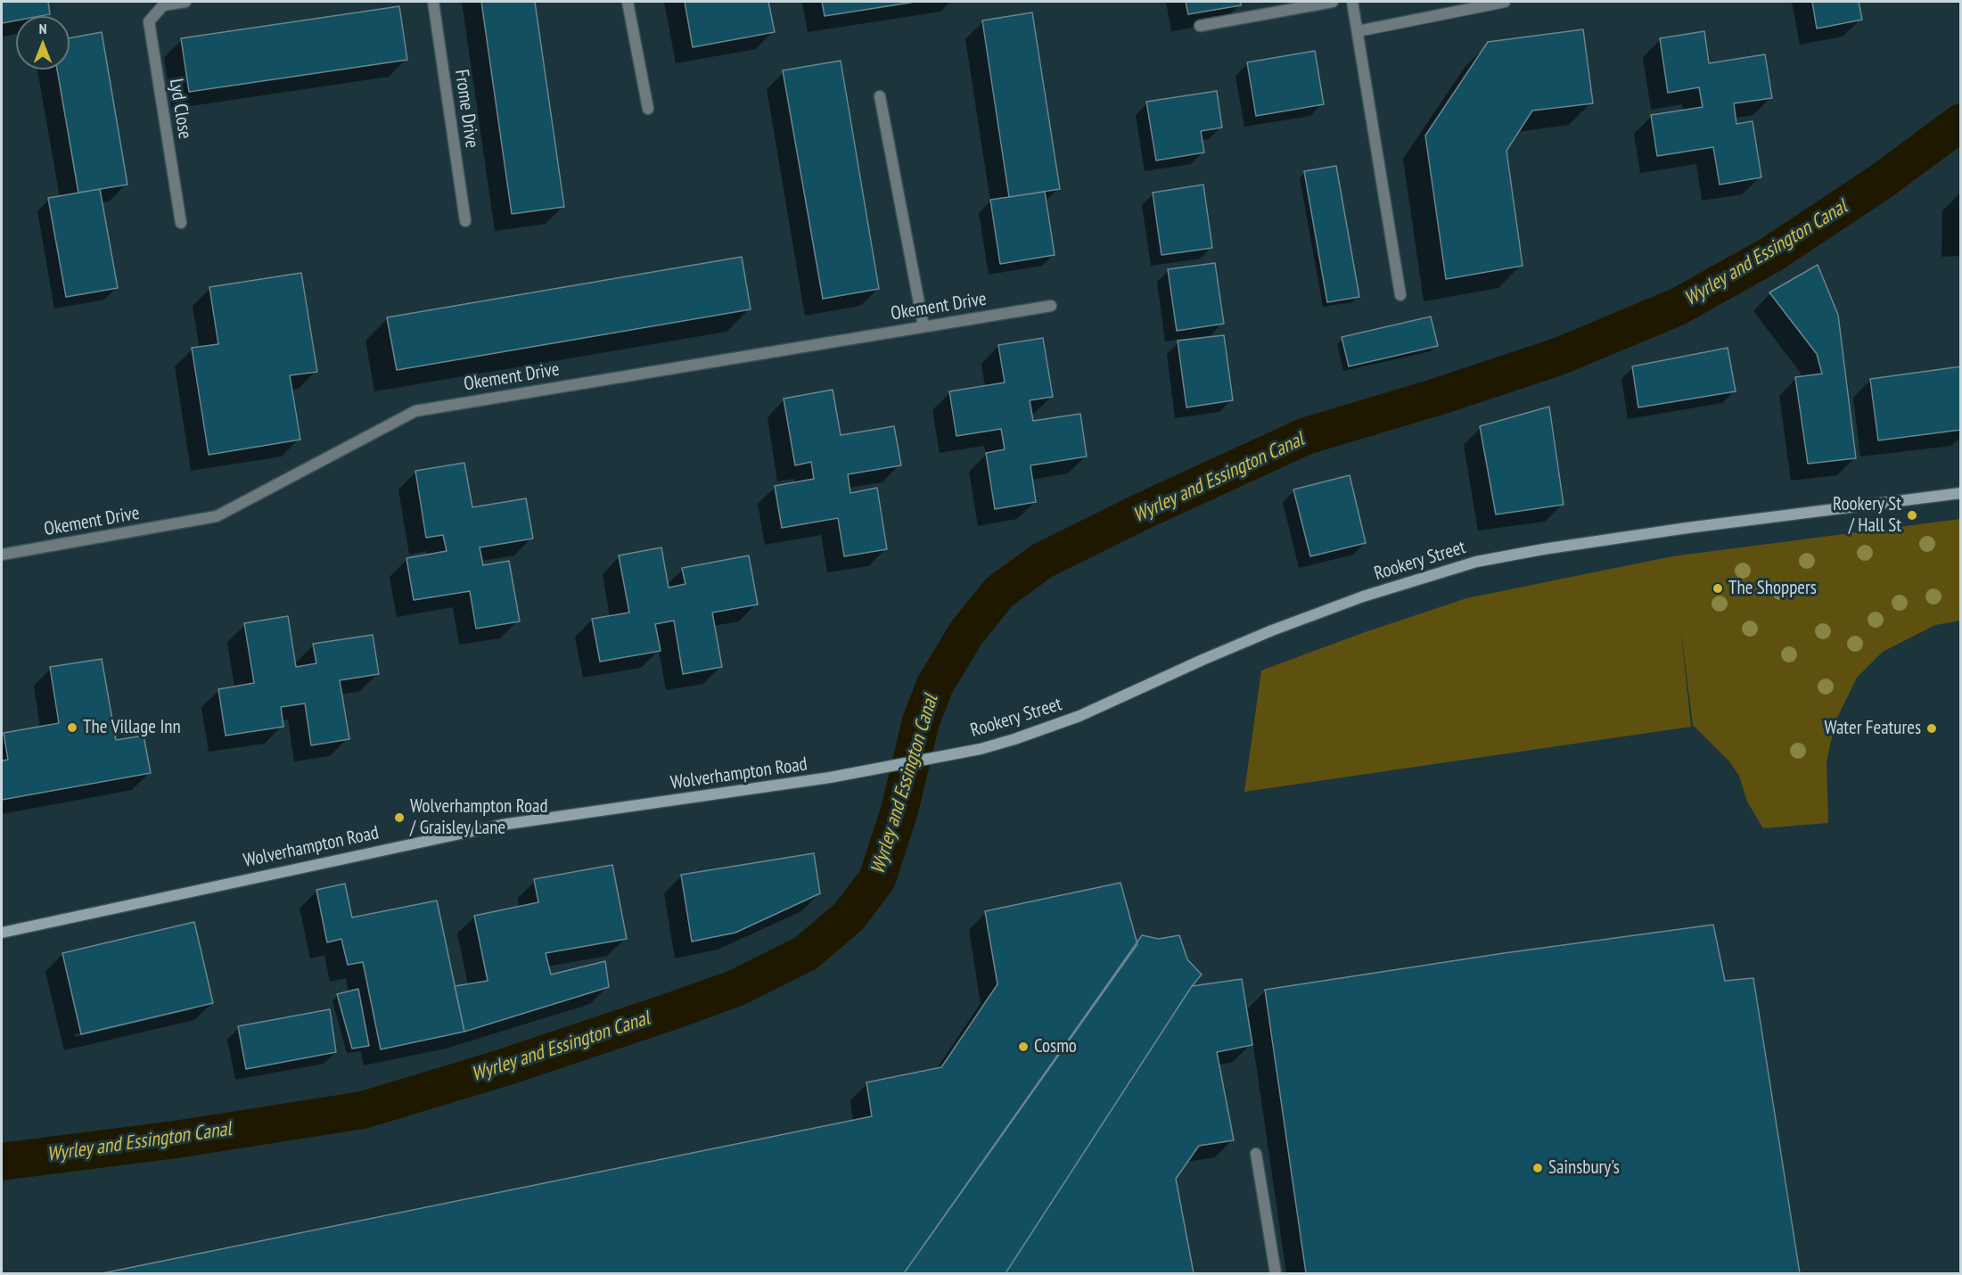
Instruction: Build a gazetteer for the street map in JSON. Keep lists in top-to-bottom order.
{
  "streets": {
    "street": [
      "Lyd Close",
      "Frome Drive",
      "Okement Drive",
      "Rookery Street",
      "Wolverhampton Road"
    ]
  },
  "crossings": [
    ["Rookery Street", "Wolverhampton Road"]
  ],
  "water": ["Wyrley and Essington Canal"],
  "places": [
    "Rookery St / Hall St",
    "The Shoppers",
    "The Village Inn",
    "Water Features",
    "Wolverhampton Road / Graisley Lane",
    "Cosmo",
    "Sainsbury's"
  ],
  "north": "top"
}
